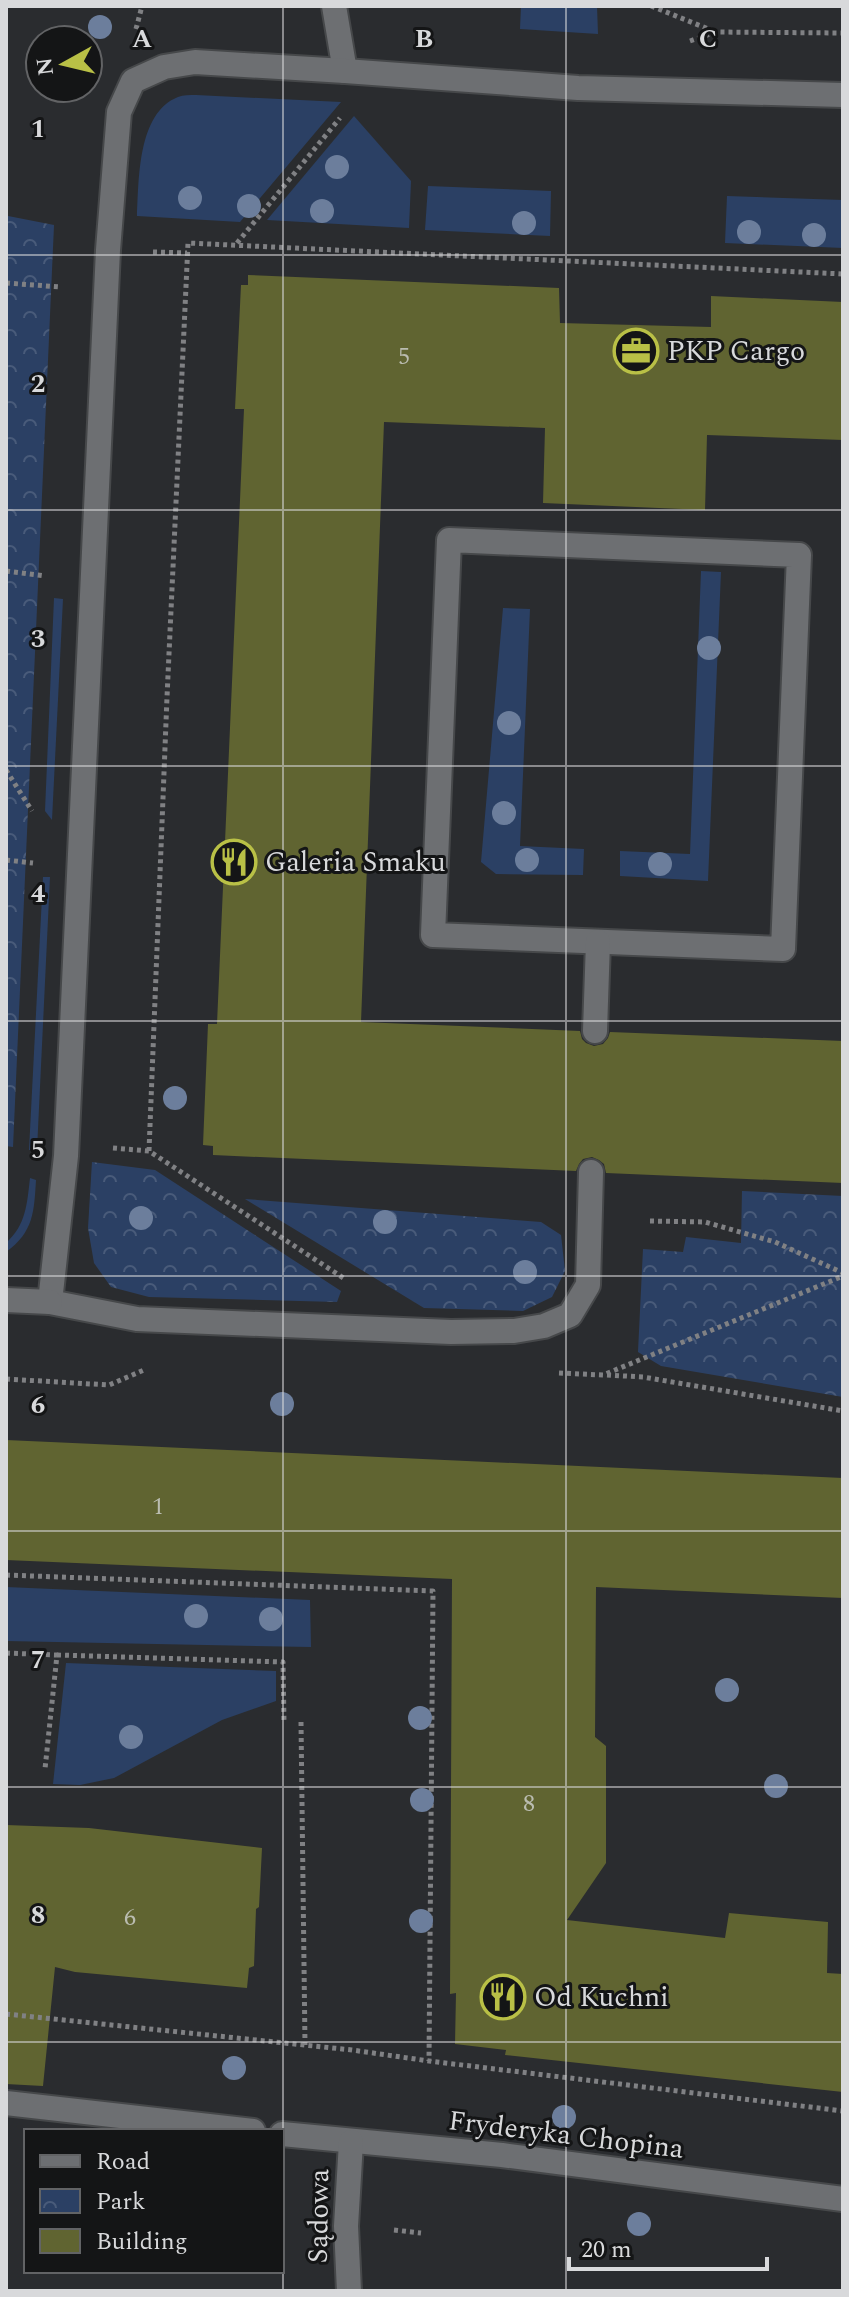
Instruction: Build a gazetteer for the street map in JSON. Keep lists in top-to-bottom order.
{
  "streets": {
    "street": ["Fryderyka Chopina", "Sądowa"]
  },
  "crossings": [
    ["Fryderyka Chopina", "Sądowa"]
  ],
  "places": {
    "office": ["PKP Cargo"],
    "restaurant": ["Galeria Smaku", "Od Kuchni"]
  },
  "house_numbers": [
    "5",
    "1",
    "8",
    "6"
  ],
  "legend": ["Road", "Park", "Building"],
  "scale_bar": "20 m",
  "north": "left",
  "grid": {
    "columns": ["A", "B", "C"],
    "rows": [
      "1",
      "2",
      "3",
      "4",
      "5",
      "6",
      "7",
      "8"
    ]
  }
}
